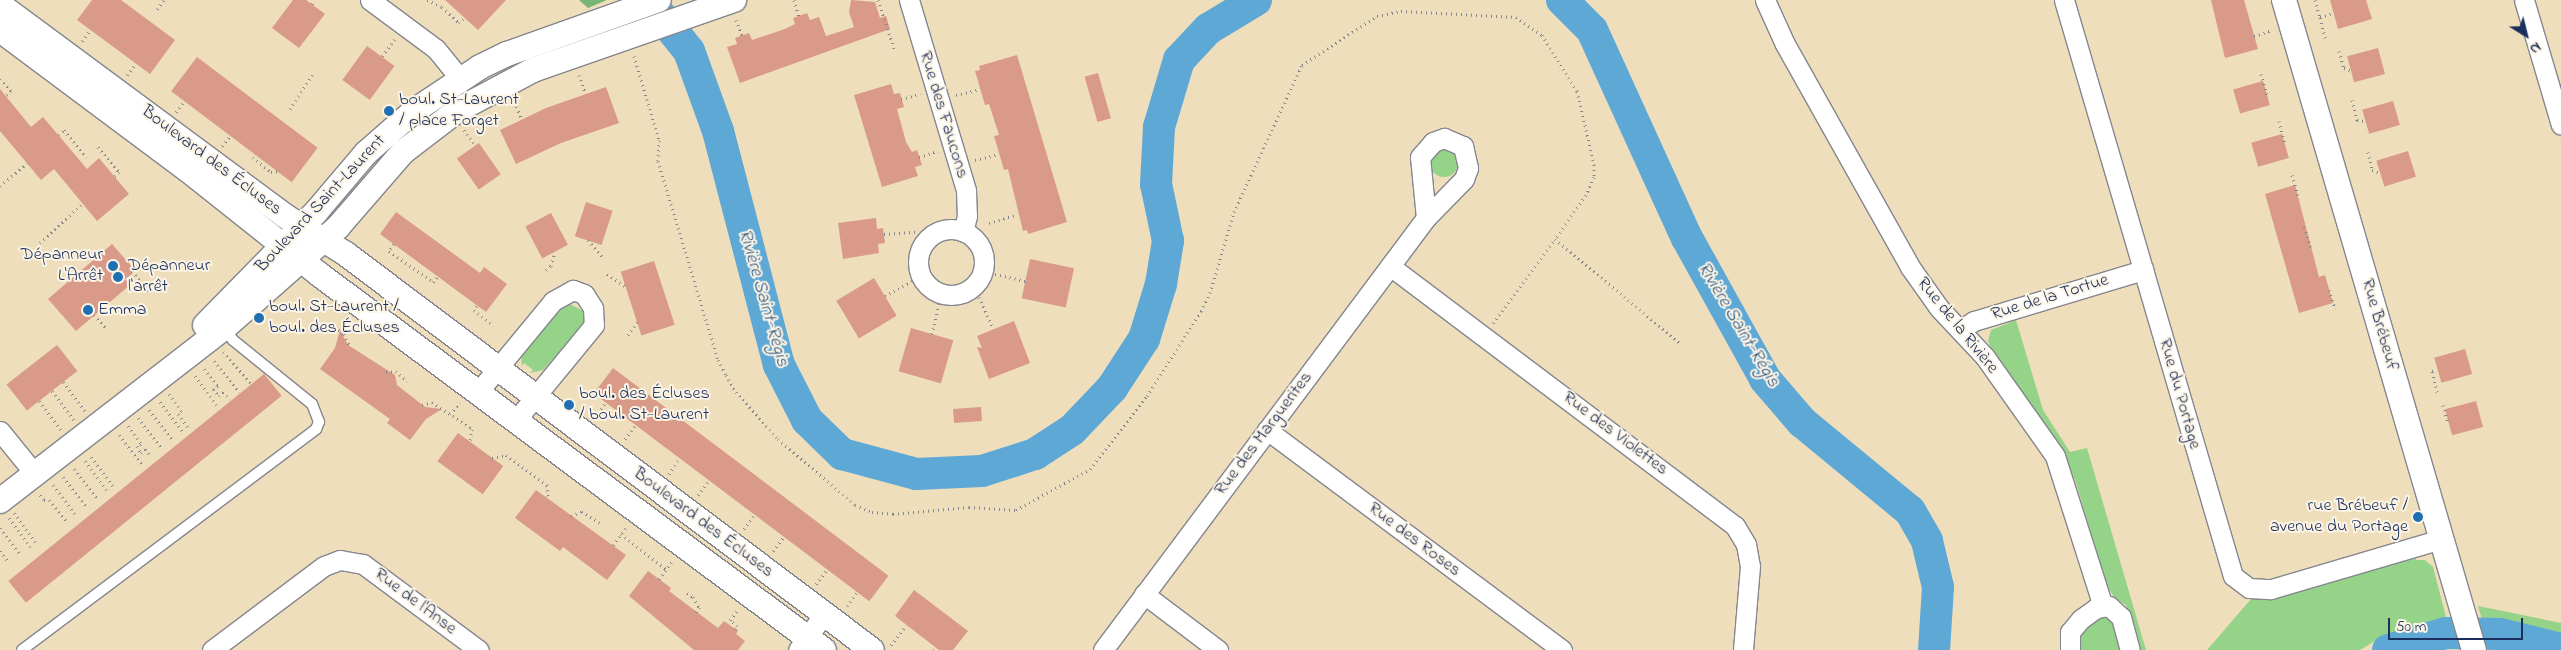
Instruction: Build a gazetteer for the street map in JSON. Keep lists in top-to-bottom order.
{
  "streets": {
    "street": [
      "Rue des Faucons",
      "Boulevard des Écluses",
      "Boulevard Saint-Laurent",
      "Rue de la Tortue",
      "Rue Brébeuf",
      "Rue de la Rivière",
      "Rue du Portage",
      "Rue des Marguerites",
      "Rue des Violettes",
      "Rue des Roses",
      "Rue de l'Anse"
    ]
  },
  "crossings": [
    ["Boulevard des Écluses", "Boulevard Saint-Laurent"],
    ["Rue de la Tortue", "Rue de la Rivière"],
    ["Rue de la Tortue", "Rue du Portage"],
    ["Rue Brébeuf", "Rue du Portage"],
    ["Rue des Marguerites", "Rue des Violettes"],
    ["Rue des Marguerites", "Rue des Roses"]
  ],
  "water": ["Rivière Saint-Régis"],
  "places": [
    "boul. St-Laurent / place Forget",
    "Dépanneur L'Arrêt",
    "Dépanneur l'arrêt",
    "Emma",
    "boul. St-Laurent / boul. des Écluses",
    "boul. des Écluses / boul. St-Laurent",
    "rue Brébeuf / avenue du Portage"
  ],
  "scale_bar": "50 m",
  "north": "bottom right"
}
